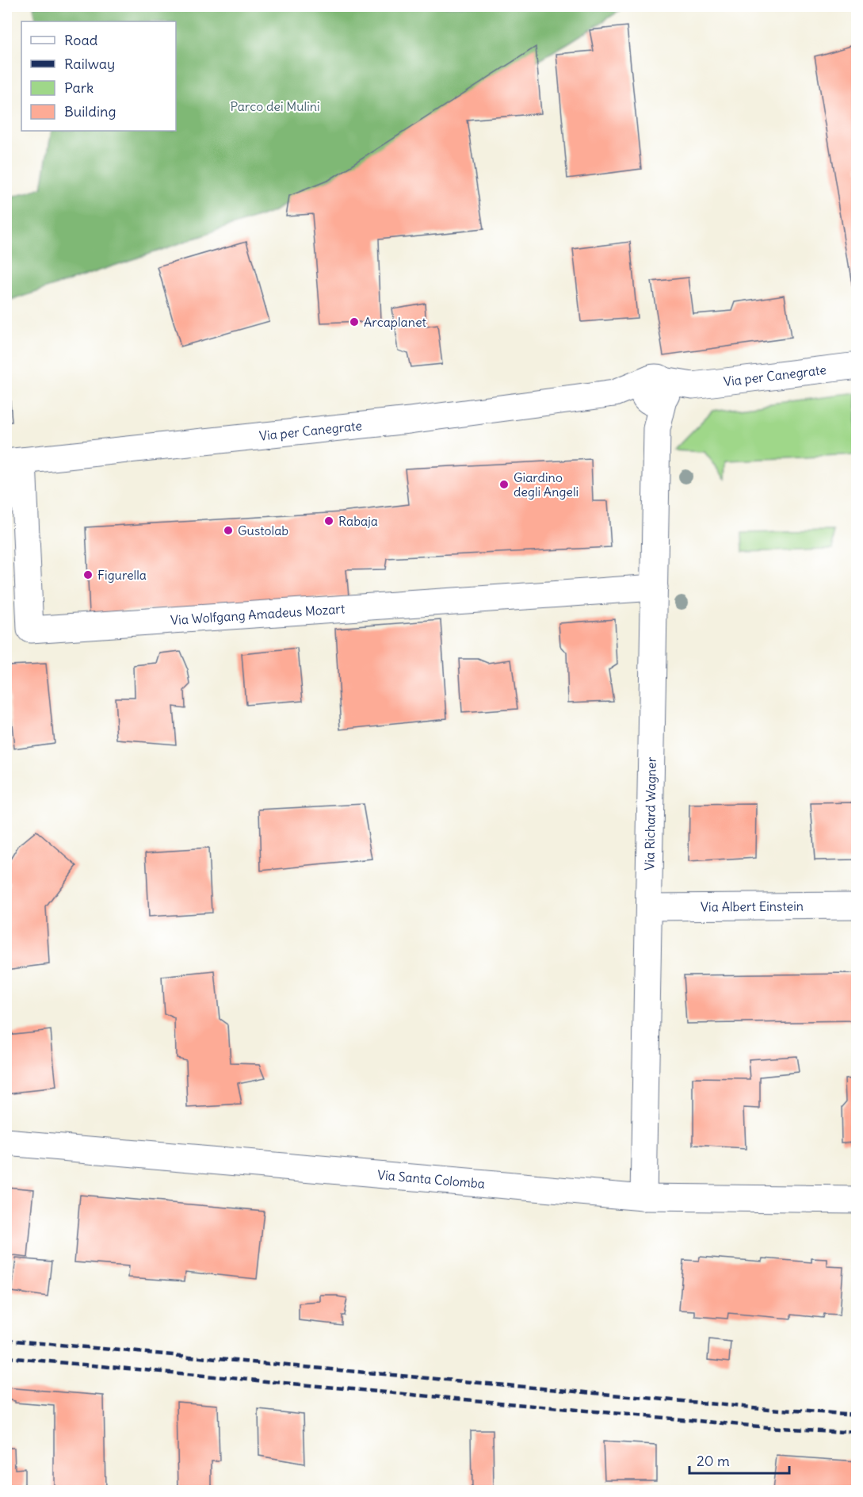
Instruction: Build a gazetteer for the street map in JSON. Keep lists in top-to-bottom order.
{
  "streets": {
    "street": [
      "Via per Canegrate",
      "Via Wolfgang Amadeus Mozart",
      "Via Richard Wagner",
      "Via Albert Einstein",
      "Via Santa Colomba"
    ]
  },
  "crossings": [
    ["Via per Canegrate", "Via Wolfgang Amadeus Mozart"],
    ["Via per Canegrate", "Via Richard Wagner"],
    ["Via Wolfgang Amadeus Mozart", "Via Richard Wagner"],
    ["Via Richard Wagner", "Via Albert Einstein"],
    ["Via Richard Wagner", "Via Santa Colomba"]
  ],
  "parks": ["Parco dei Mulini"],
  "places": [
    "Arcaplanet",
    "Giardino degli Angeli",
    "Rabaja",
    "Gustolab",
    "Figurella"
  ],
  "legend": [
    "Road",
    "Railway",
    "Park",
    "Building"
  ],
  "scale_bar": "20 m"
}
